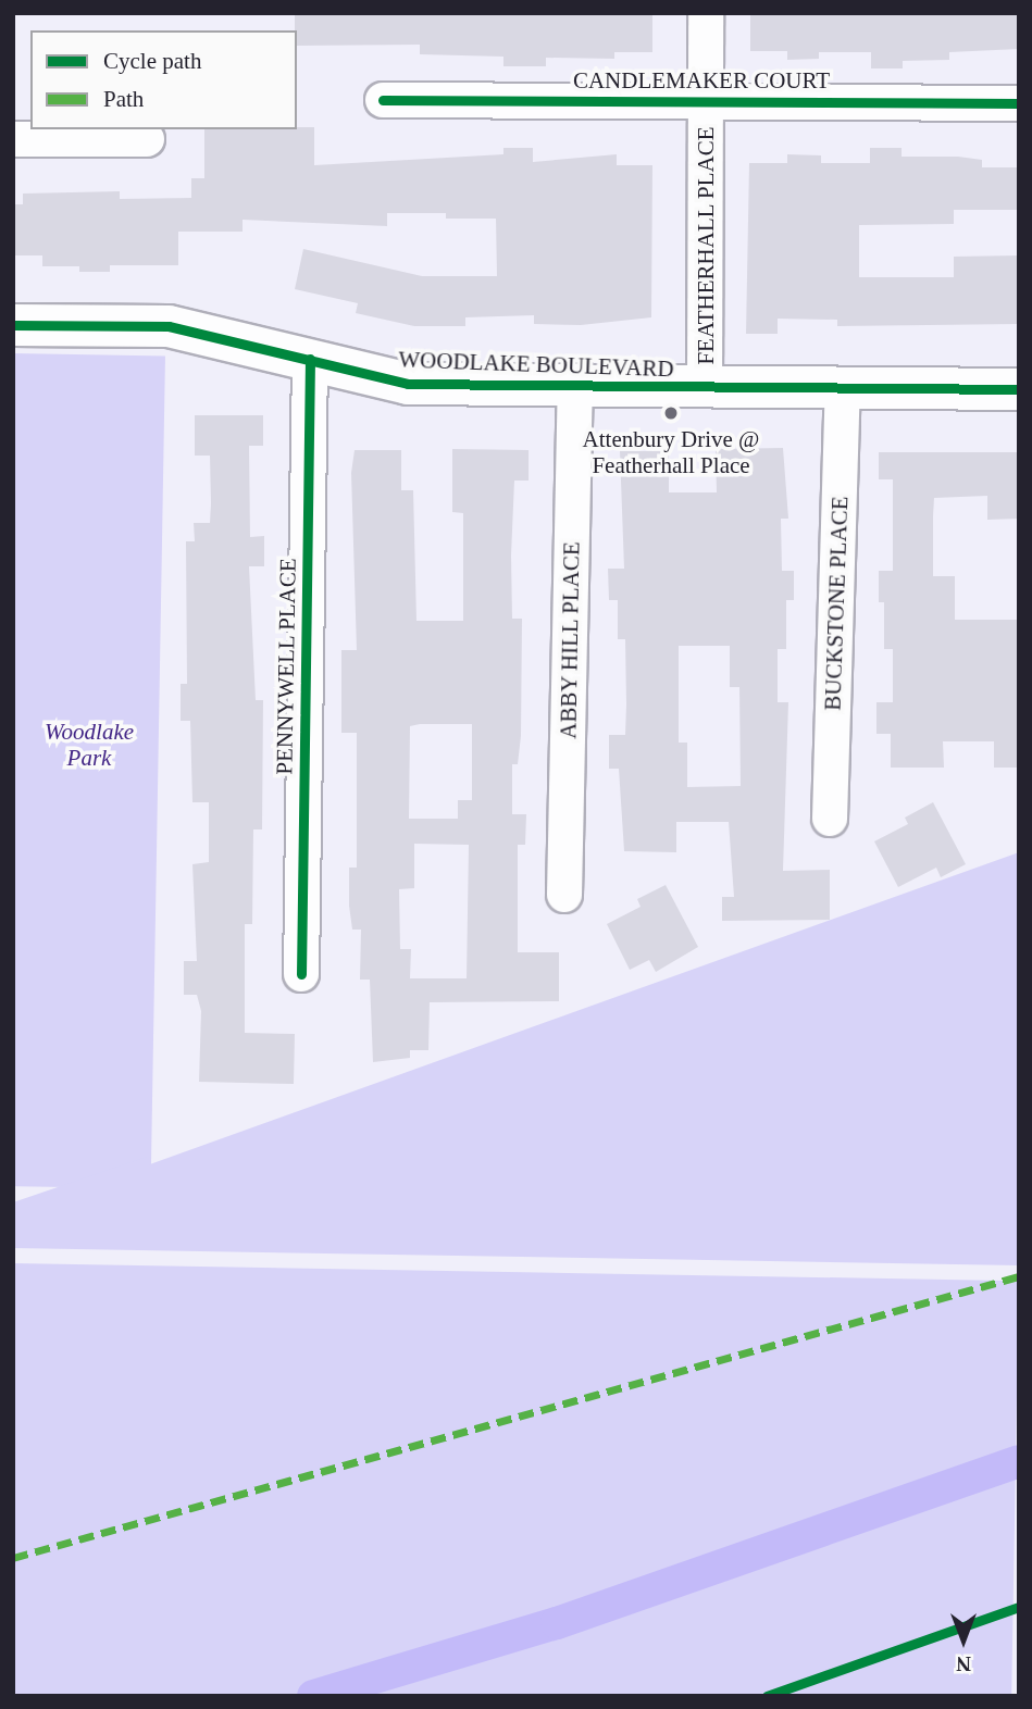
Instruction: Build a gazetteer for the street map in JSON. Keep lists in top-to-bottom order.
{
  "streets": {
    "street": [
      "CANDLEMAKER COURT",
      "FEATHERHALL PLACE",
      "WOODLAKE BOULEVARD",
      "BUCKSTONE PLACE",
      "ABBY HILL PLACE",
      "PENNYWELL PLACE"
    ]
  },
  "crossings": [
    ["CANDLEMAKER COURT", "FEATHERHALL PLACE"],
    ["FEATHERHALL PLACE", "WOODLAKE BOULEVARD"],
    ["WOODLAKE BOULEVARD", "BUCKSTONE PLACE"],
    ["WOODLAKE BOULEVARD", "ABBY HILL PLACE"],
    ["WOODLAKE BOULEVARD", "PENNYWELL PLACE"]
  ],
  "parks": ["Woodlake Park"],
  "places": ["Attenbury Drive @ Featherhall Place"],
  "legend": ["Cycle path", "Path"],
  "north": "bottom"
}
